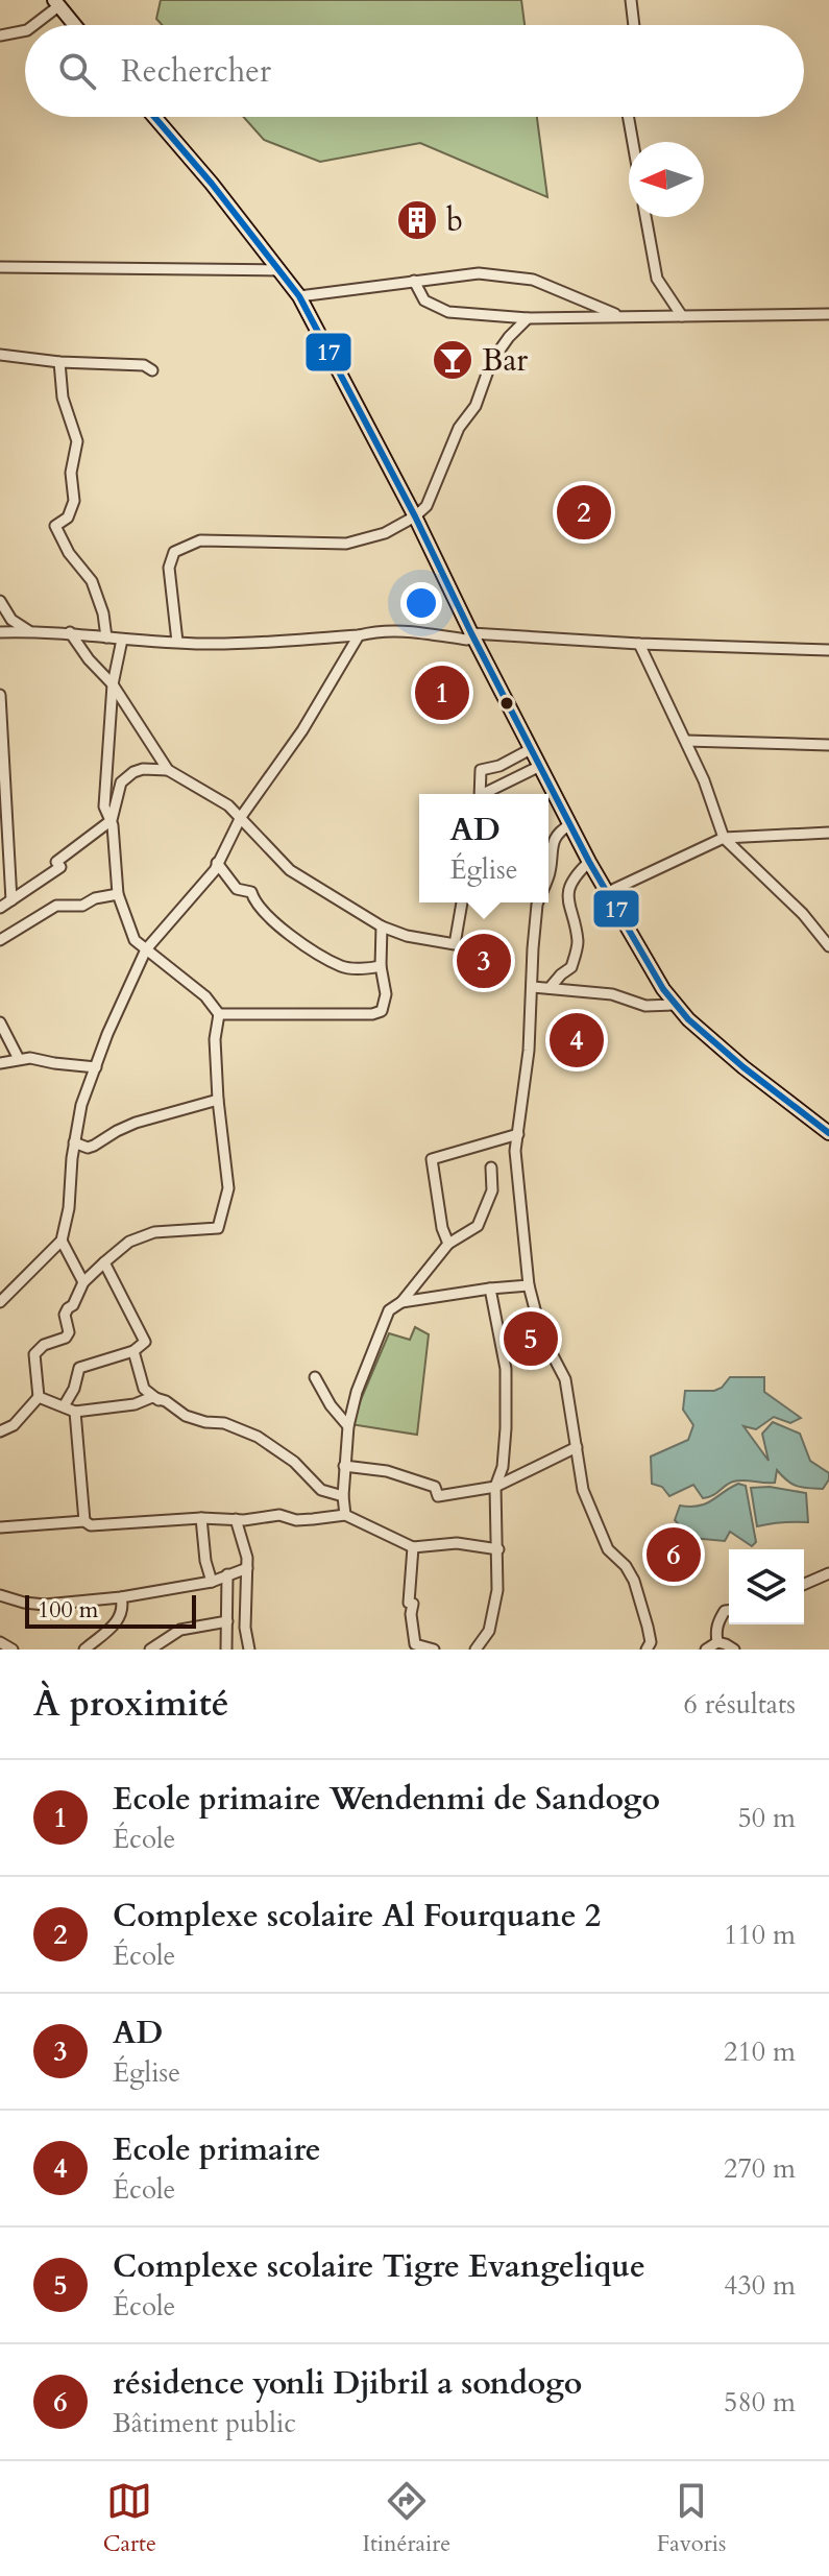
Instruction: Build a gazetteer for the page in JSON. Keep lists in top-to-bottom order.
{
  "places": {
    "building": ["b"],
    "bar": ["Bar"]
  },
  "lines": ["transit line 17"],
  "scale_bar": "100 m",
  "north": "left",
  "page": {
    "search": "Rechercher",
    "pins": [
      "2",
      "1",
      "3",
      "4",
      "5",
      "6"
    ],
    "popup": ["AD", "Église"],
    "scale": "100 m",
    "heading": ["À proximité", "6 résultats"],
    "list": [
      {
        "mark": "1",
        "name": "Ecole primaire Wendenmi de Sandogo",
        "note": "École",
        "value": "50 m"
      },
      {
        "mark": "2",
        "name": "Complexe scolaire Al Fourquane 2",
        "note": "École",
        "value": "110 m"
      },
      {
        "mark": "3",
        "name": "AD",
        "note": "Église",
        "value": "210 m"
      },
      {
        "mark": "4",
        "name": "Ecole primaire",
        "note": "École",
        "value": "270 m"
      },
      {
        "mark": "5",
        "name": "Complexe scolaire Tigre Evangelique",
        "note": "École",
        "value": "430 m"
      },
      {
        "mark": "6",
        "name": "résidence yonli Djibril a sondogo",
        "note": "Bâtiment public",
        "value": "580 m"
      }
    ],
    "nav": ["Carte", "Itinéraire", "Favoris"]
  }
}
